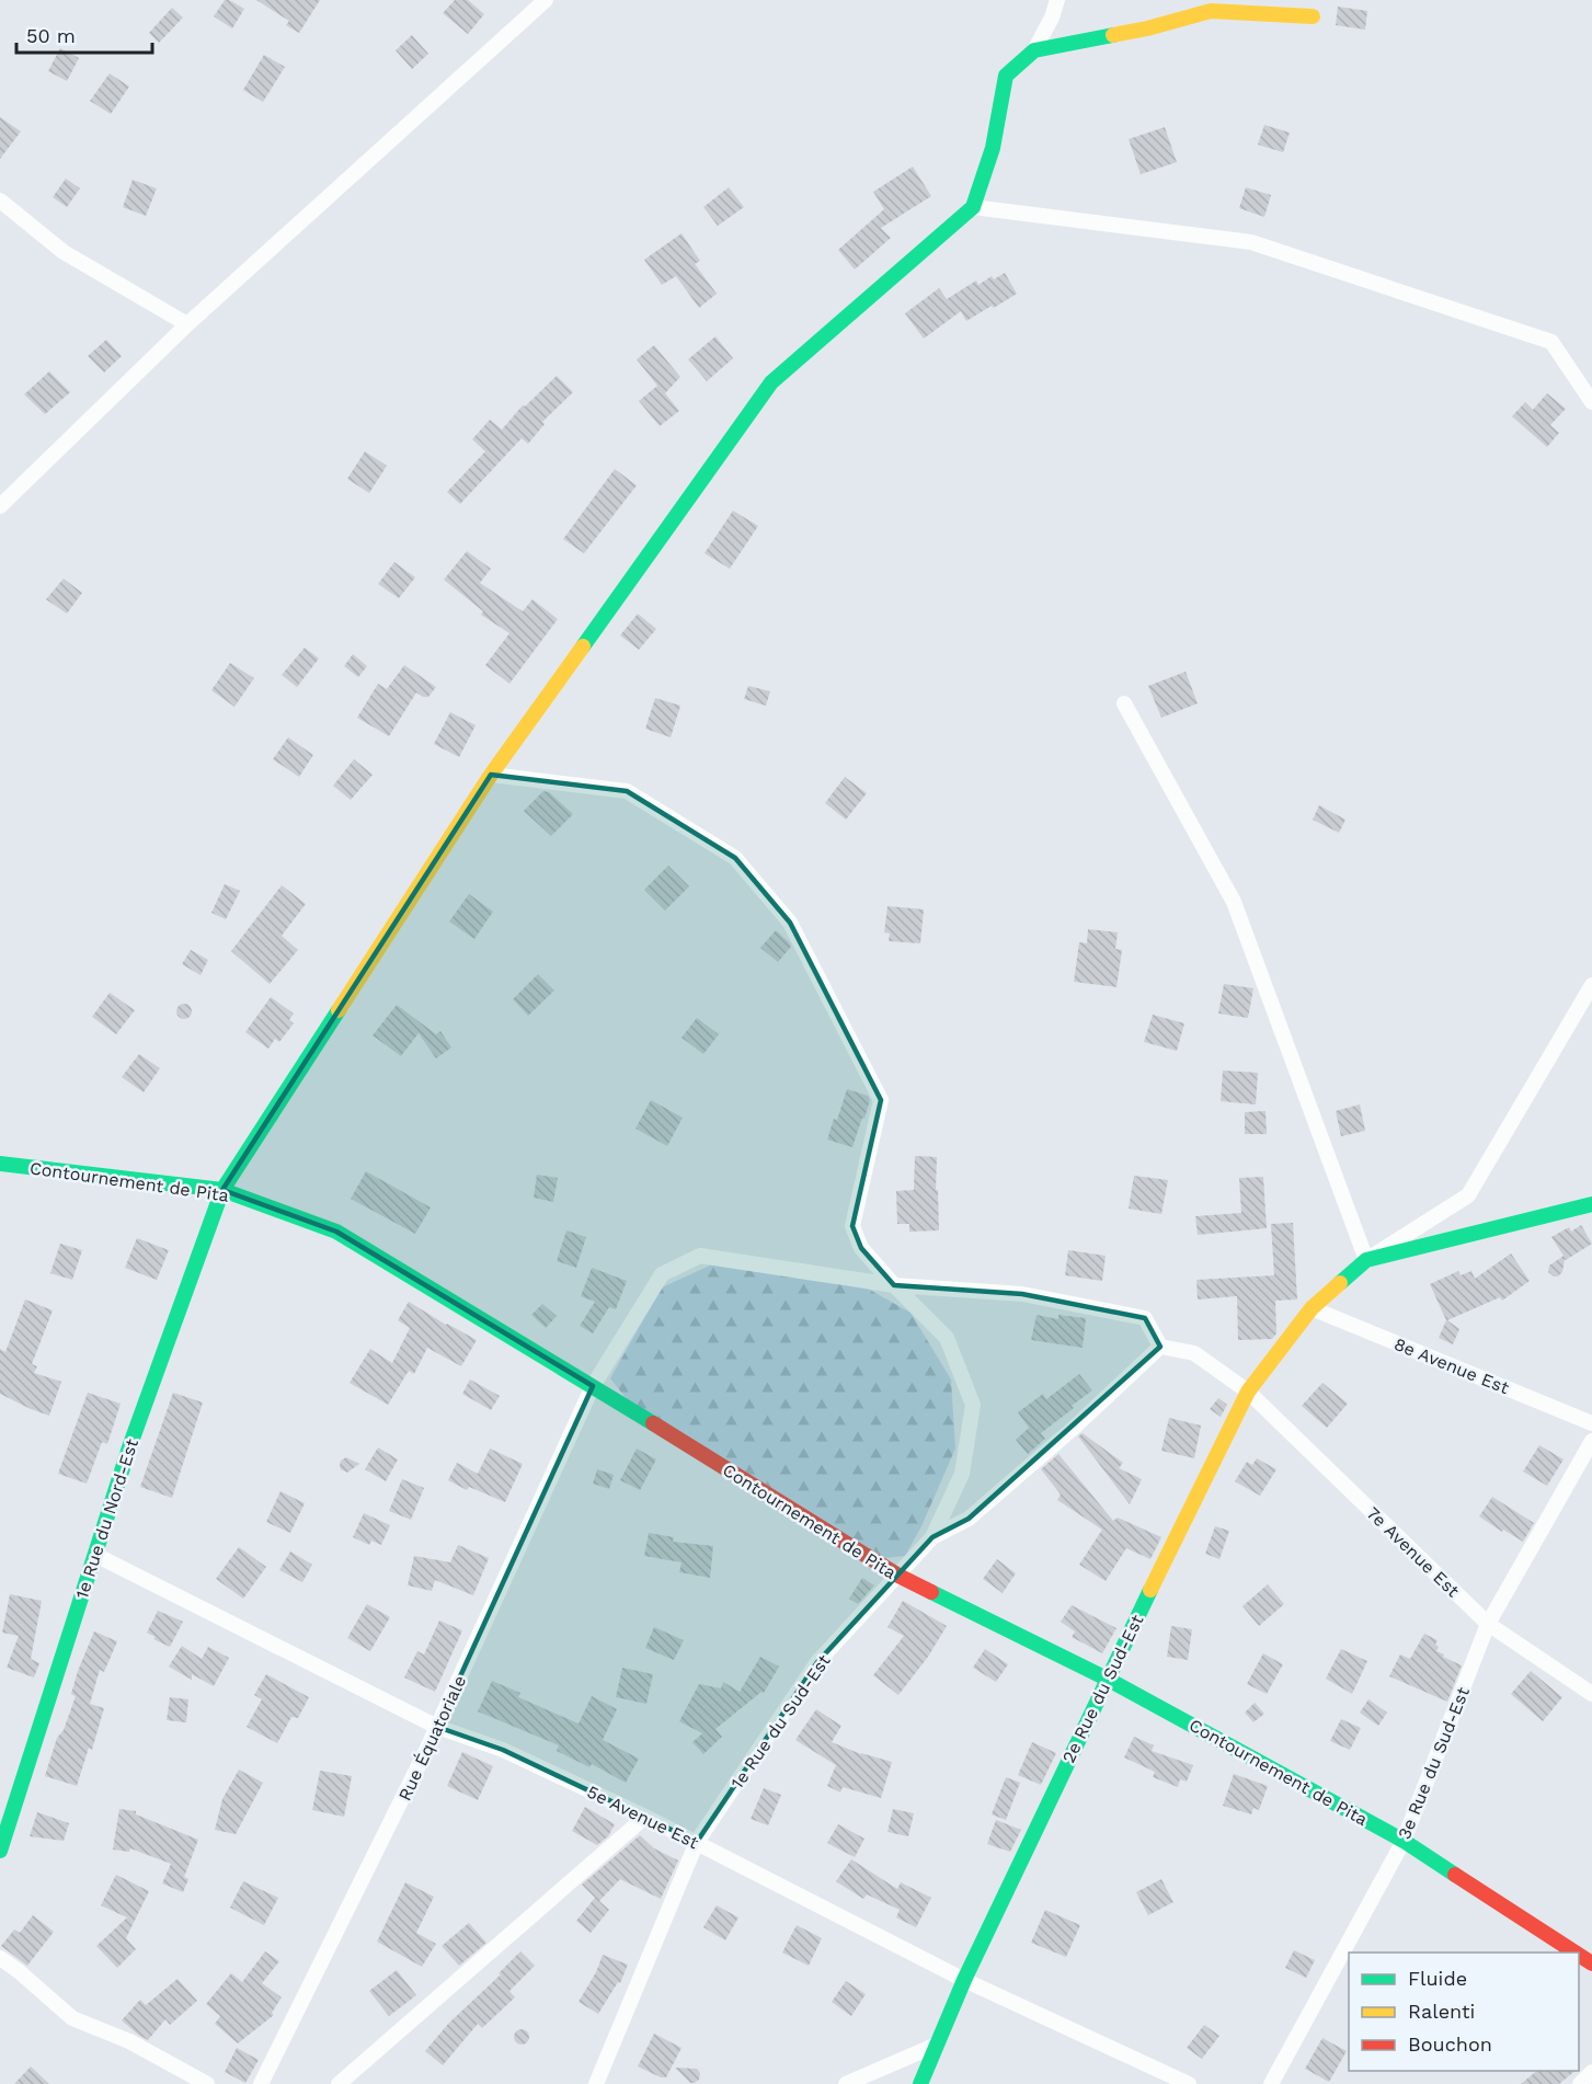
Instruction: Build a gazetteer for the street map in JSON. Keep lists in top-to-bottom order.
{
  "streets": {
    "street": [
      "Contournement de Pita",
      "8e Avenue Est",
      "1e Rue du Nord-Est",
      "7e Avenue Est",
      "2e Rue du Sud-Est",
      "1e Rue du Sud-Est",
      "Rue Équatoriale",
      "3e Rue du Sud-Est",
      "5e Avenue Est"
    ]
  },
  "crossings": [
    ["Contournement de Pita", "1e Rue du Nord-Est"],
    ["Contournement de Pita", "2e Rue du Sud-Est"],
    ["Contournement de Pita", "1e Rue du Sud-Est"],
    ["Contournement de Pita", "Rue Équatoriale"],
    ["Contournement de Pita", "3e Rue du Sud-Est"],
    ["8e Avenue Est", "2e Rue du Sud-Est"],
    ["1e Rue du Nord-Est", "1e Rue du Sud-Est"],
    ["1e Rue du Nord-Est", "5e Avenue Est"],
    ["7e Avenue Est", "2e Rue du Sud-Est"],
    ["7e Avenue Est", "Rue Équatoriale"],
    ["7e Avenue Est", "3e Rue du Sud-Est"],
    ["2e Rue du Sud-Est", "5e Avenue Est"],
    ["1e Rue du Sud-Est", "Rue Équatoriale"],
    ["1e Rue du Sud-Est", "5e Avenue Est"],
    ["Rue Équatoriale", "5e Avenue Est"]
  ],
  "legend": ["Fluide", "Ralenti", "Bouchon"],
  "scale_bar": "50 m"
}
